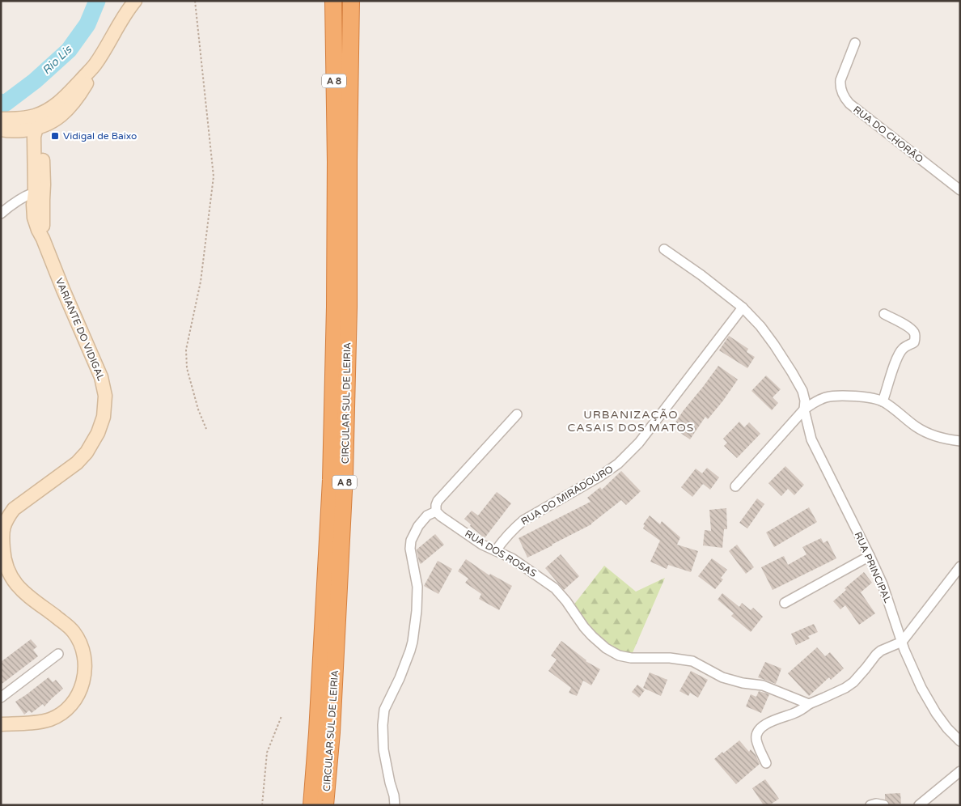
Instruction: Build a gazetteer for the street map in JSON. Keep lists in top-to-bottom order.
{
  "streets": {
    "highway": ["A 8", "CIRCULAR SUL DE LEIRIA"],
    "street": [
      "RUA DO CHORÃO",
      "VARIANTE DO VIDIGAL",
      "RUA DO MIRADOURO",
      "RUA DOS ROSAS",
      "RUA PRINCIPAL"
    ]
  },
  "crossings": [
    ["RUA DO MIRADOURO", "RUA DOS ROSAS"],
    ["RUA DO MIRADOURO", "RUA PRINCIPAL"]
  ],
  "districts": ["URBANIZAÇÃO CASAIS DOS MATOS"],
  "water": ["Rio Lis"],
  "places": {
    "transit": ["Vidigal de Baixo"]
  }
}
